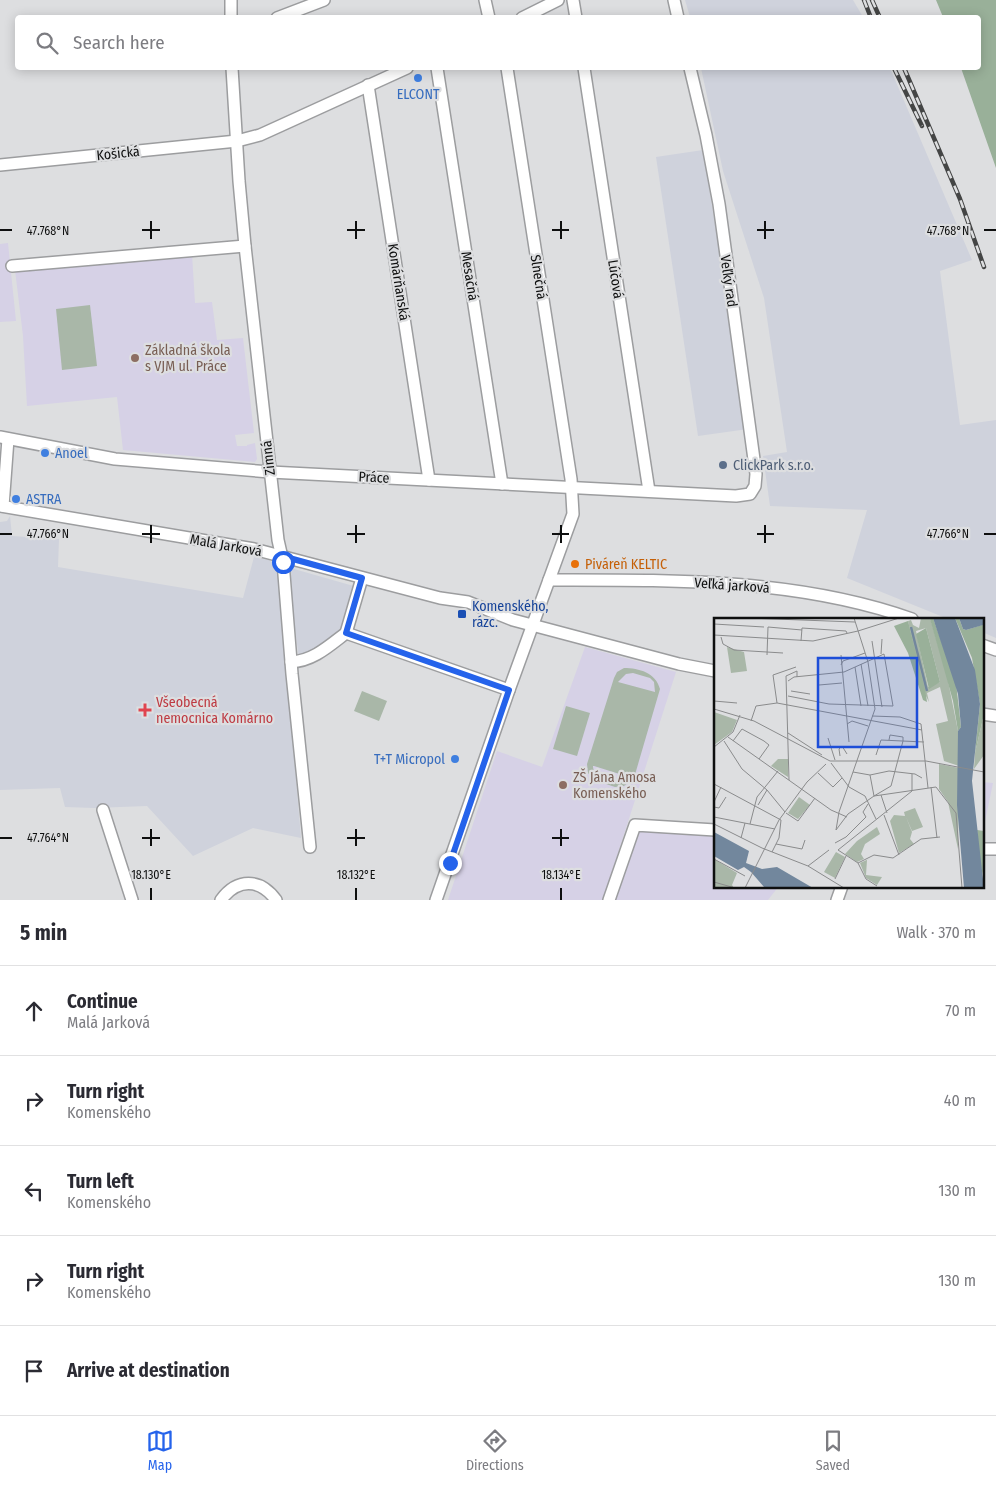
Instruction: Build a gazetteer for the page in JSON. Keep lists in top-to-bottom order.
{
  "streets": {
    "street": [
      "Košická",
      "Mesačná",
      "Slnečná",
      "Lúčová",
      "Veľký rad",
      "Komárňanská",
      "Zimná",
      "Práce",
      "Malá Jarková",
      "Veľká jarková"
    ]
  },
  "crossings": [
    ["Košická", "Komárňanská"],
    ["Košická", "Zimná"],
    ["Mesačná", "Práce"],
    ["Slnečná", "Práce"],
    ["Slnečná", "Malá Jarková"],
    ["Slnečná", "Veľká jarková"],
    ["Lúčová", "Práce"],
    ["Veľký rad", "Práce"],
    ["Komárňanská", "Práce"],
    ["Zimná", "Práce"],
    ["Zimná", "Malá Jarková"]
  ],
  "places": {
    "other": [
      "ELCONT",
      "Základná škola s VJM ul. Práce",
      "Anoel",
      "ClickPark s.r.o.",
      "ASTRA",
      "Piváreň KELTIC",
      "T+T Micropol",
      "ZŠ Jána Amosa Komenského"
    ],
    "transit": ["Komenského, rázc."],
    "health": ["Všeobecná nemocnica Komárno"]
  },
  "page": {
    "search": "Search here",
    "heading": ["5 min", "Walk · 370 m"],
    "list": [
      ["Continue", "Malá Jarková", "70 m"],
      ["Turn right", "Komenského", "40 m"],
      ["Turn left", "Komenského", "130 m"],
      ["Turn right", "Komenského", "130 m"],
      "Arrive at destination"
    ],
    "nav": ["Map", "Directions", "Saved"]
  },
  "coordinates": [
    "47.768°N",
    "47.766°N",
    "47.764°N",
    "18.130°E",
    "18.132°E",
    "18.134°E"
  ]
}
